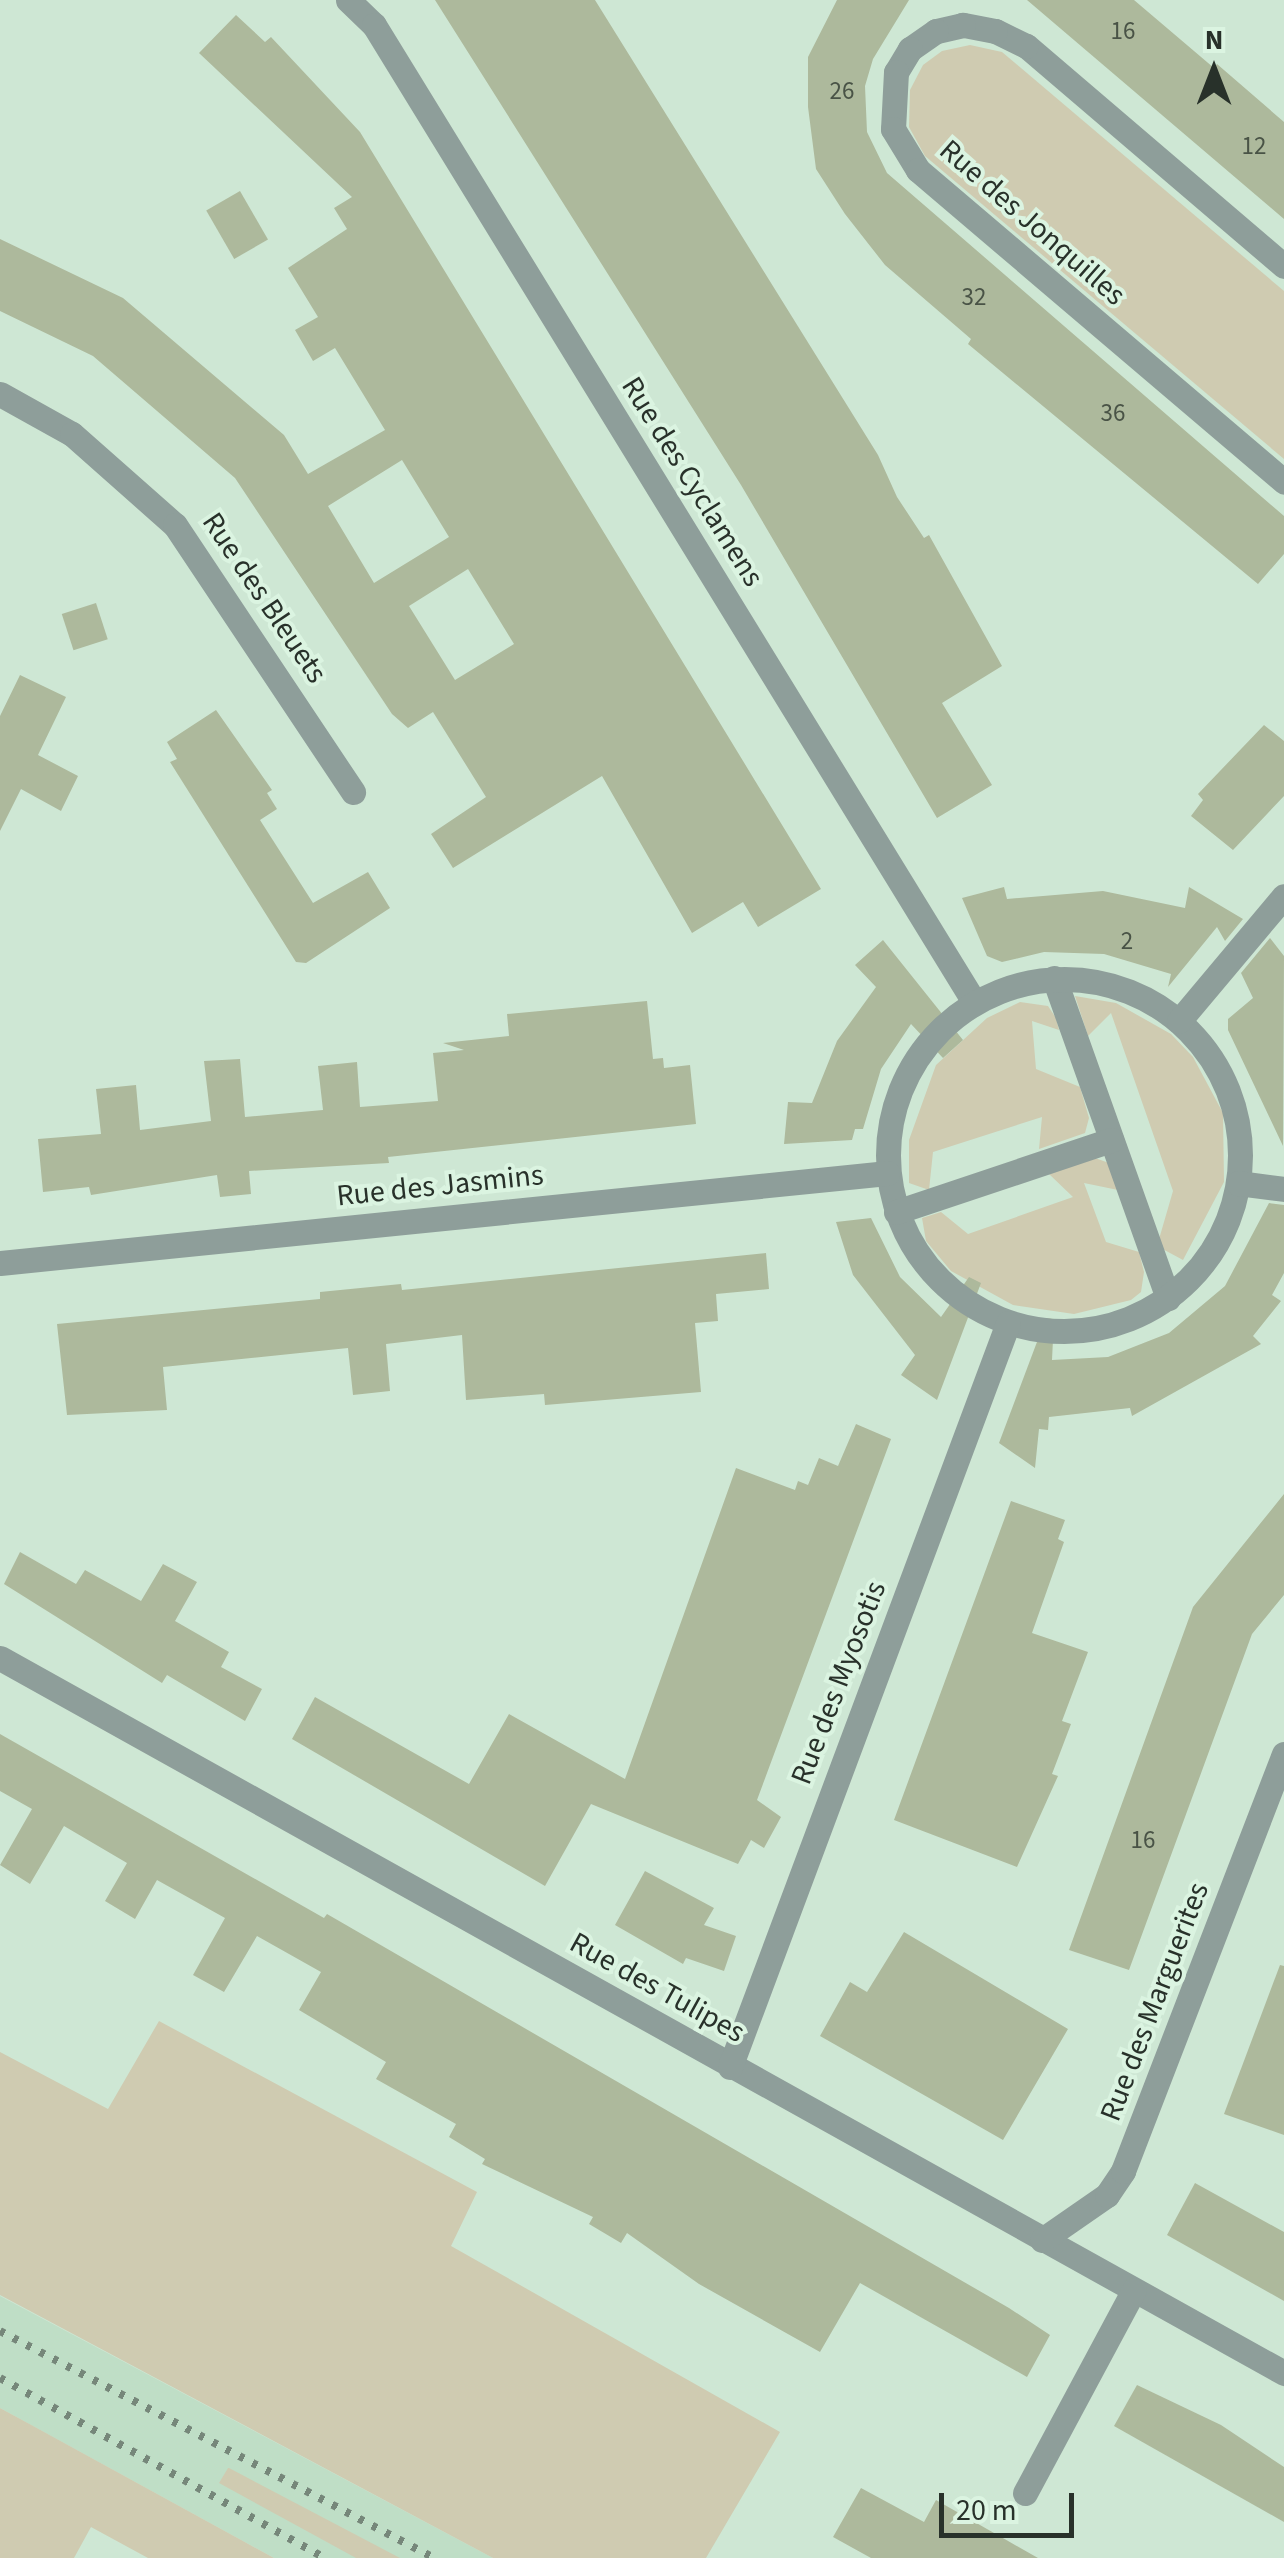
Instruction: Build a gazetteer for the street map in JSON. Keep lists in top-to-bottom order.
{
  "streets": {
    "street": [
      "Rue des Jonquilles",
      "Rue des Cyclamens",
      "Rue des Bleuets",
      "Rue des Jasmins",
      "Rue des Myosotis",
      "Rue des Tulipes",
      "Rue des Marguerites"
    ]
  },
  "crossings": [
    ["Rue des Myosotis", "Rue des Tulipes"],
    ["Rue des Tulipes", "Rue des Marguerites"]
  ],
  "house_numbers": [
    "16",
    "26",
    "12",
    "32",
    "36",
    "2",
    "16"
  ],
  "scale_bar": "20 m",
  "north": "top"
}
